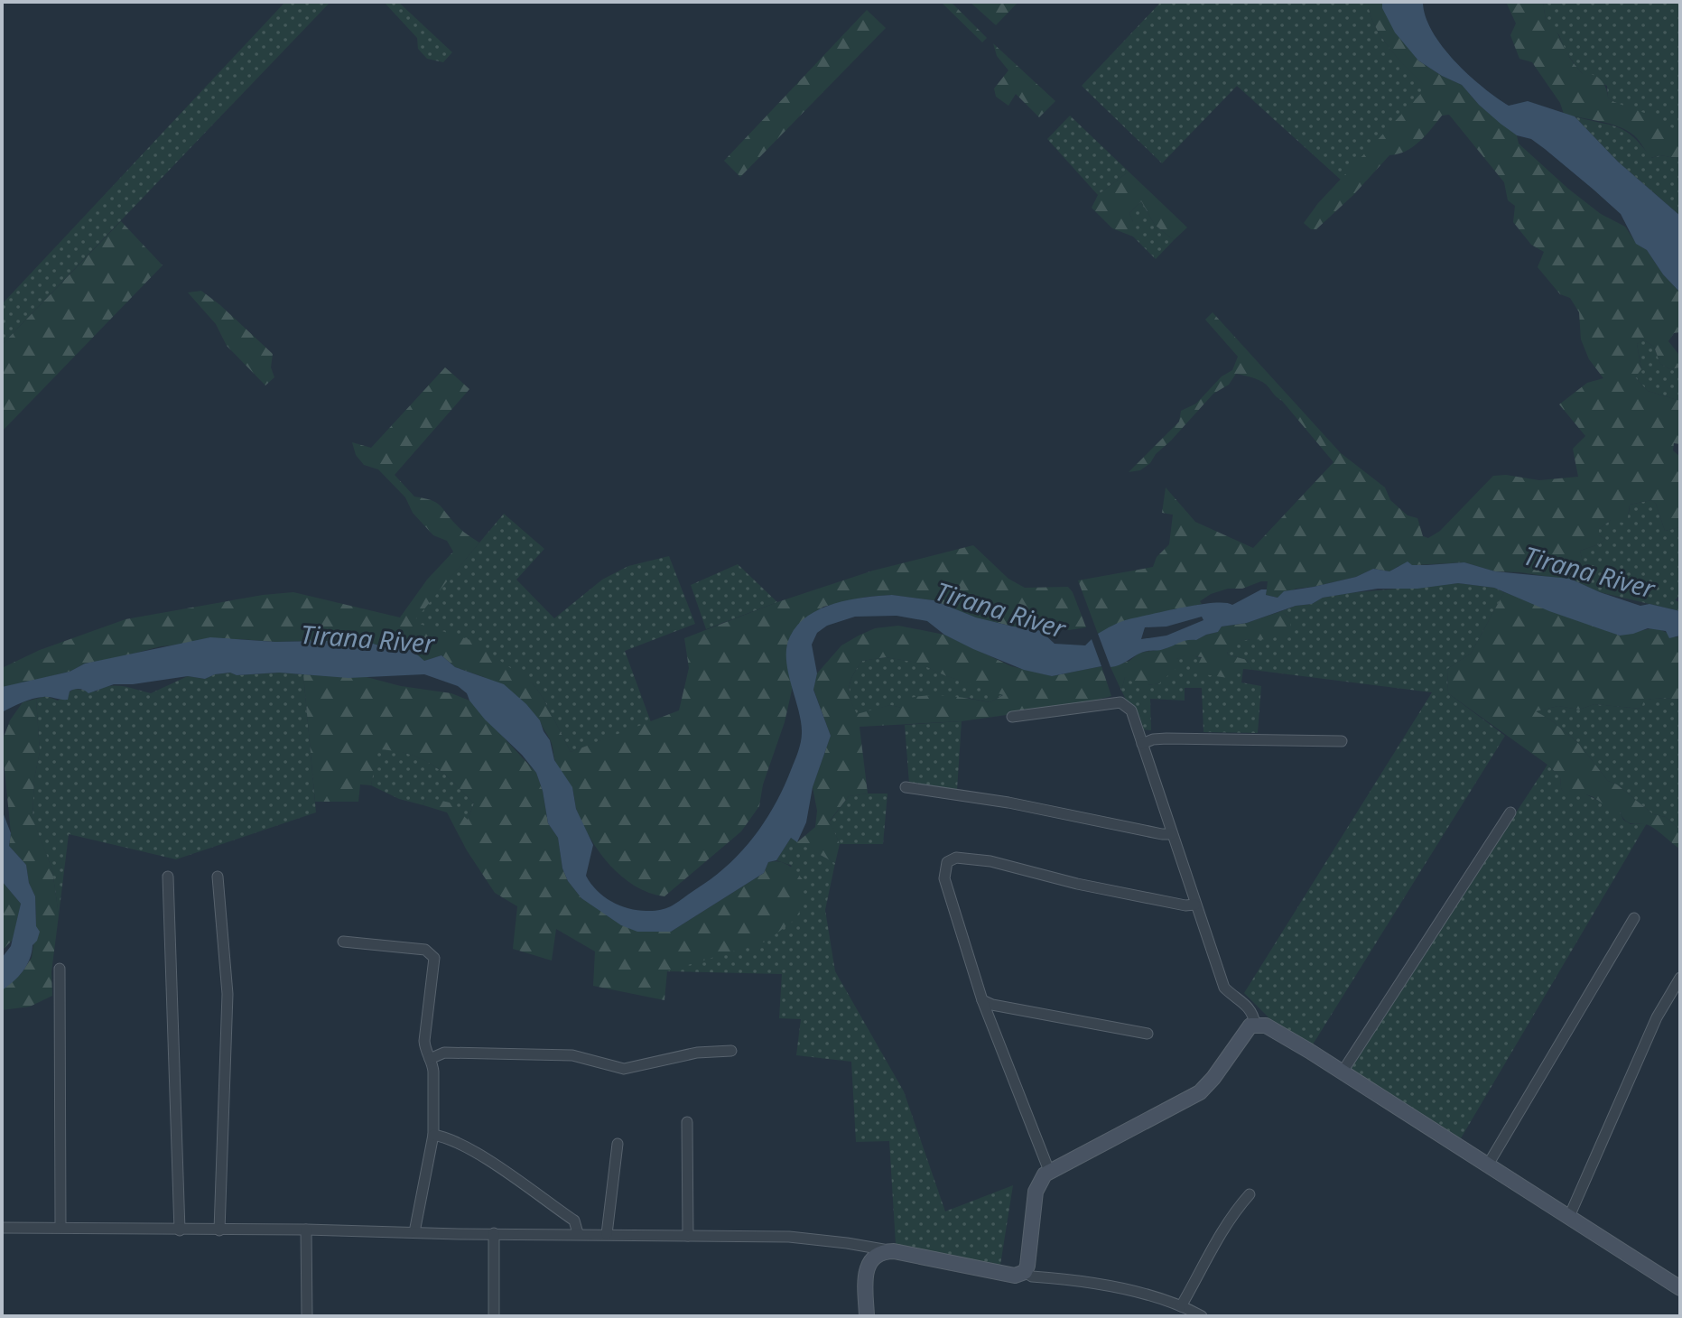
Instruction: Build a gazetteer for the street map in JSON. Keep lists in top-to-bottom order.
{
  "water": ["Tirana River"]
}
